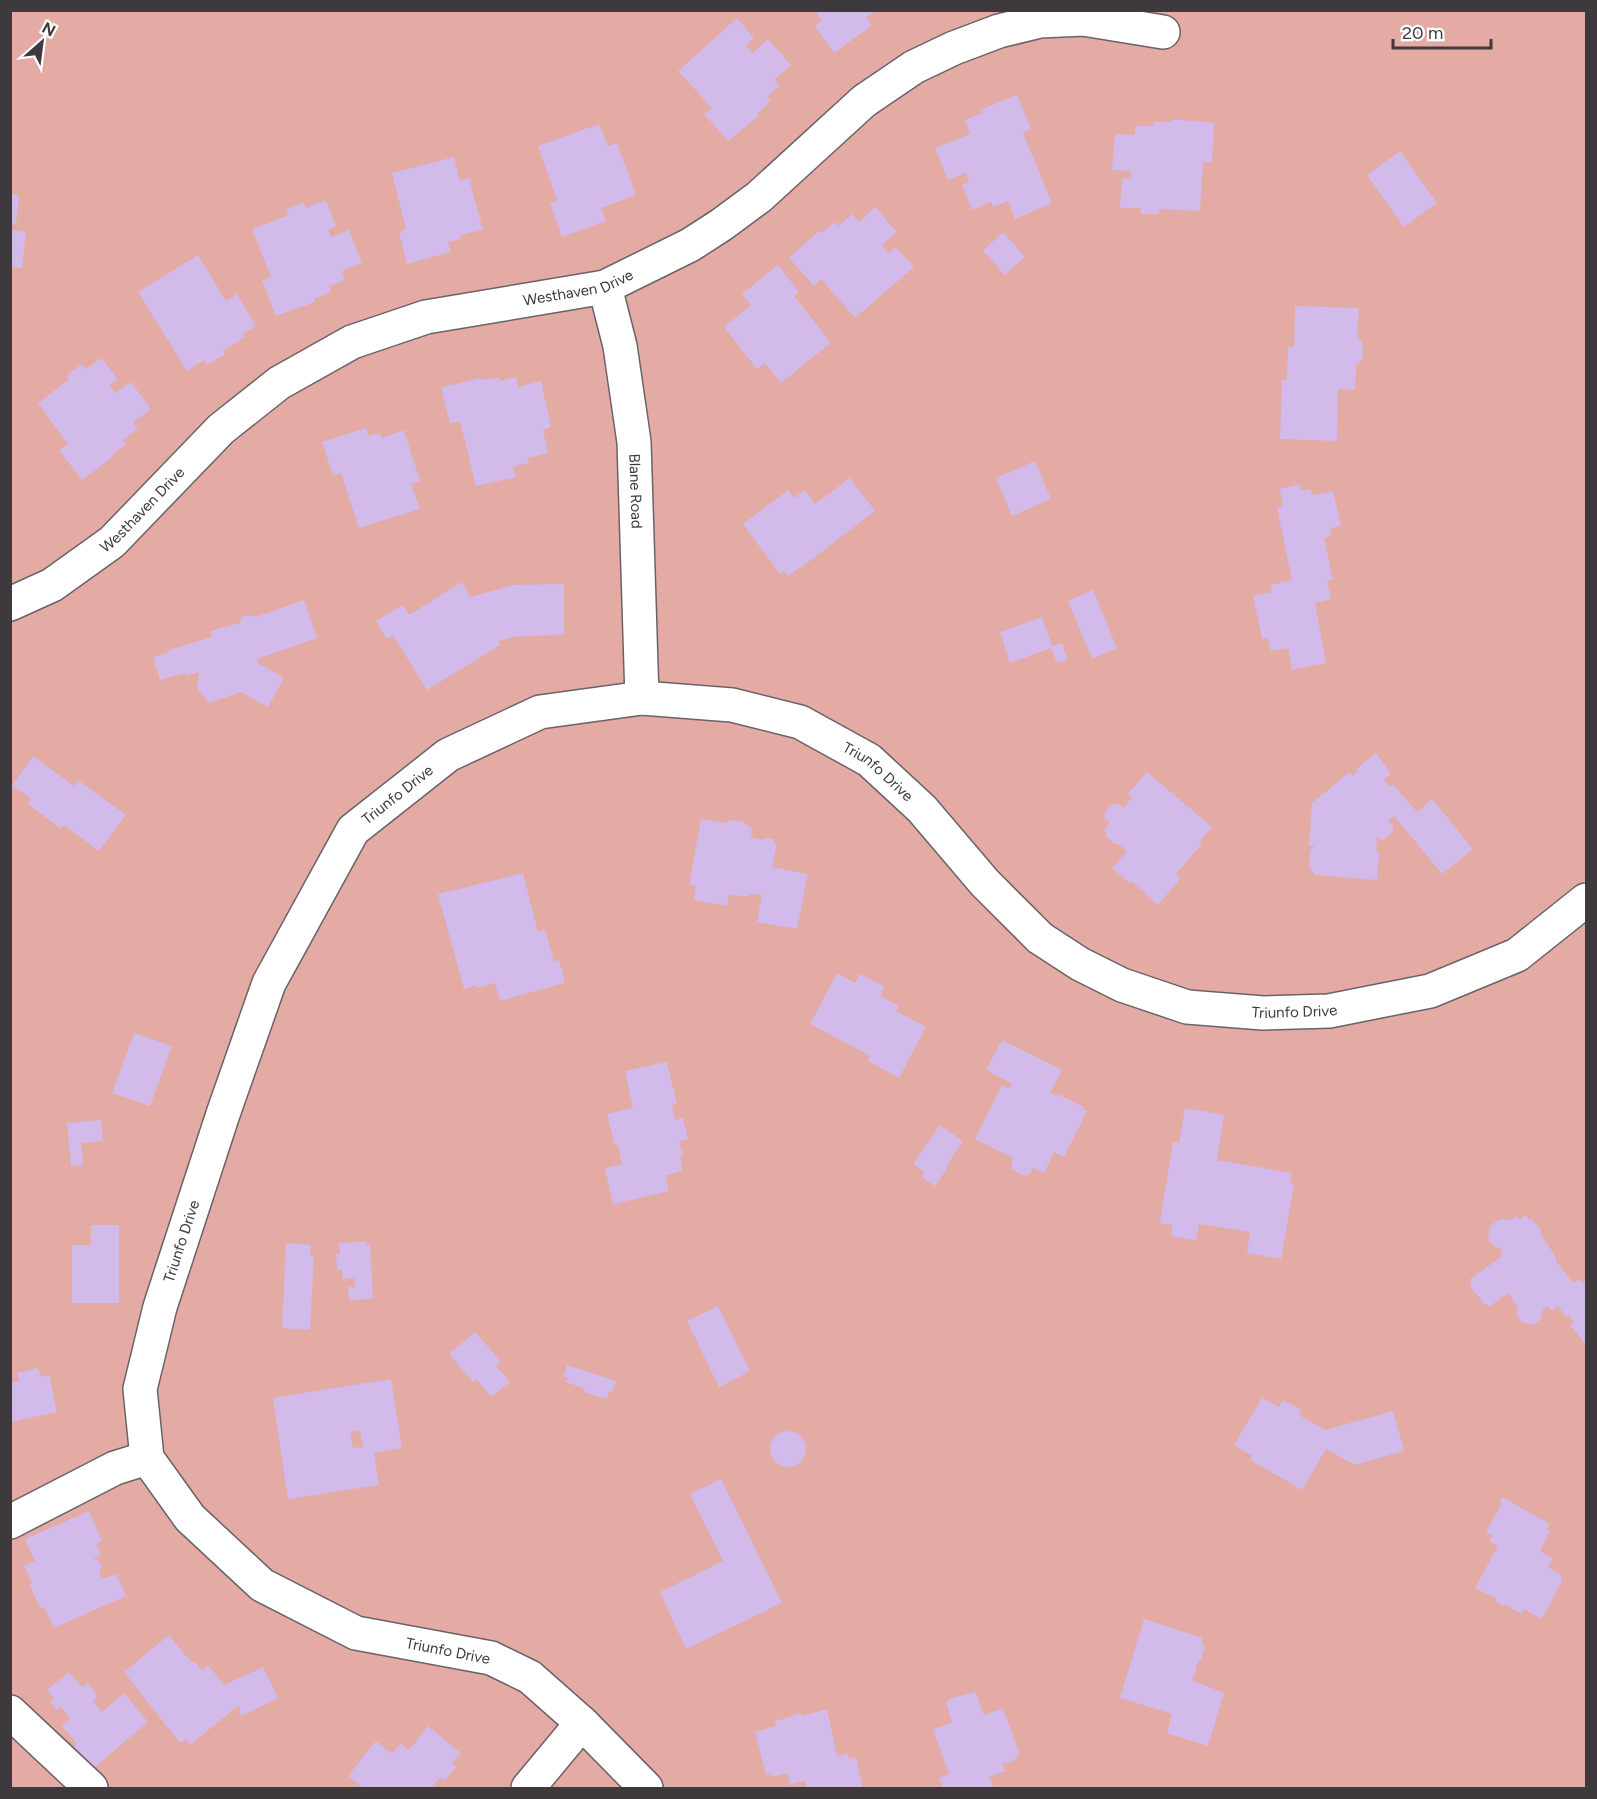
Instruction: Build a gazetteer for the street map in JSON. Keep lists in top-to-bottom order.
{
  "streets": {
    "street": ["Westhaven Drive", "Blane Road", "Triunfo Drive"]
  },
  "crossings": [
    ["Westhaven Drive", "Blane Road"],
    ["Blane Road", "Triunfo Drive"]
  ],
  "scale_bar": "20 m",
  "north": "top right"
}
